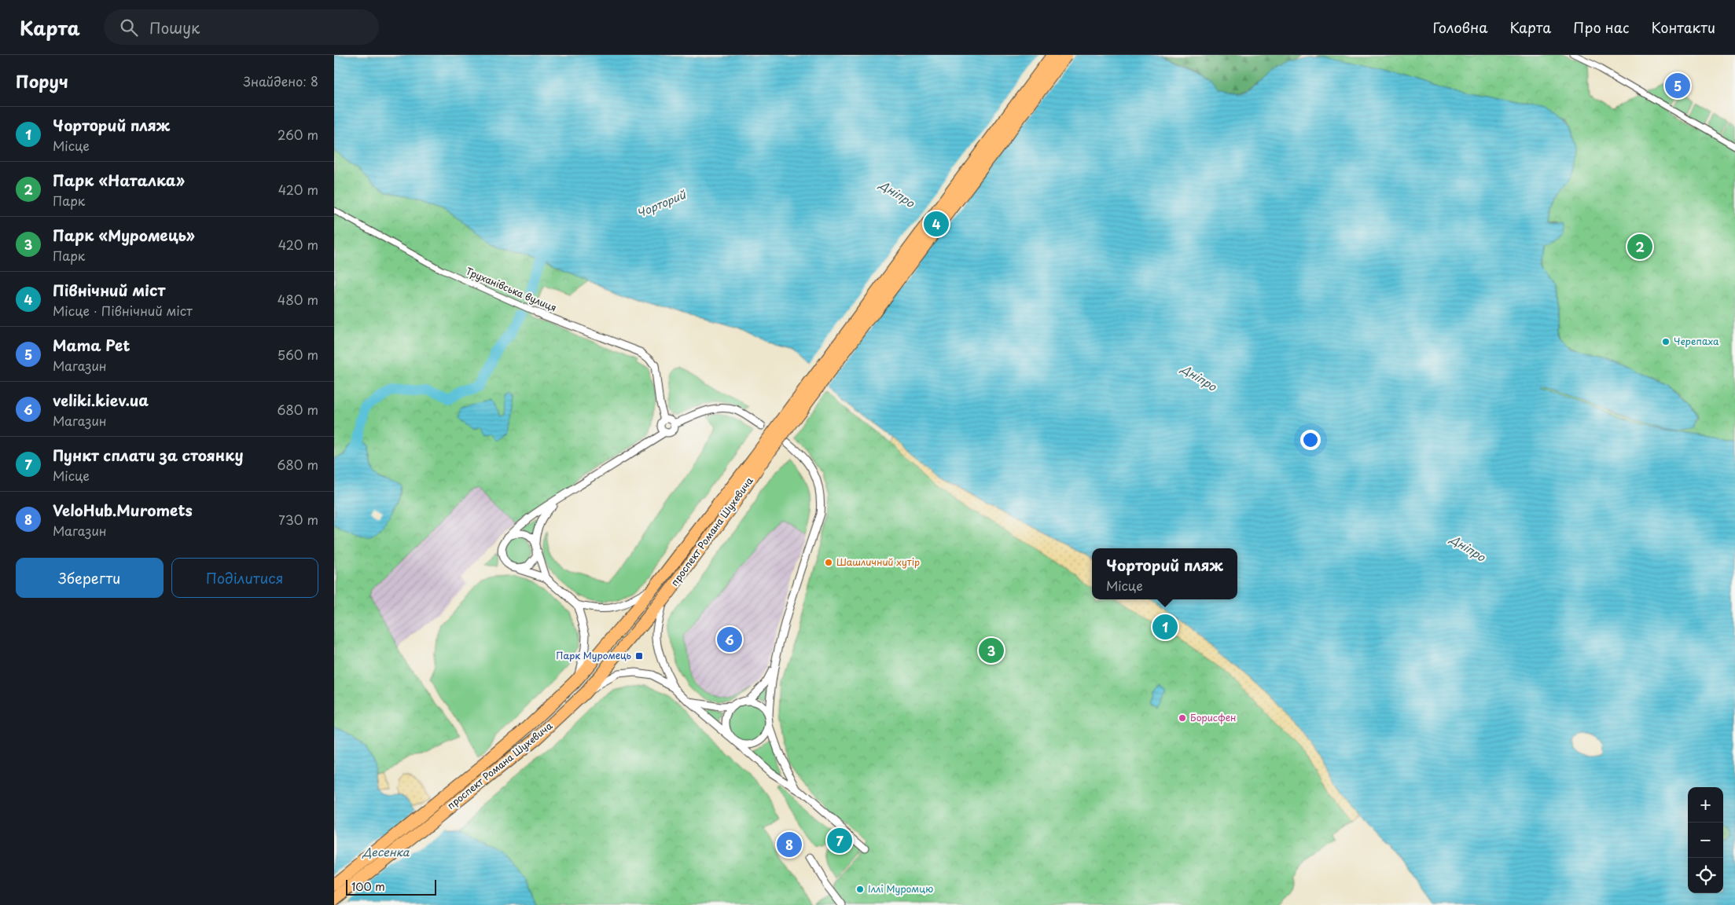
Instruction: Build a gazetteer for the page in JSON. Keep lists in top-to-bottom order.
{
  "streets": {
    "main road": ["проспект Романа Шухевича"],
    "street": ["Труханівська вулиця"]
  },
  "water": ["Дніпро", "Чорторий", "Десенка"],
  "places": {
    "other": [
      "Черепаха",
      "Шашличний хутір",
      "Борисфен",
      "Іллі Муромцю"
    ],
    "transit": ["Парк Муромець"]
  },
  "scale_bar": "100 m",
  "page": {
    "header": "Карта",
    "search": "Пошук",
    "nav": [
      "Головна",
      "Карта",
      "Про нас",
      "Контакти"
    ],
    "heading": ["Поруч", "Знайдено: 8"],
    "pins": [
      "5",
      "4",
      "2",
      "1",
      "6",
      "3",
      "7",
      "8"
    ],
    "list": [
      {
        "mark": "1",
        "name": "Чорторий пляж",
        "note": "Місце",
        "value": "260 m"
      },
      {
        "mark": "2",
        "name": "Парк «Наталка»",
        "note": "Парк",
        "value": "420 m"
      },
      {
        "mark": "3",
        "name": "Парк «Муромець»",
        "note": "Парк",
        "value": "420 m"
      },
      {
        "mark": "4",
        "name": "Північний міст",
        "note": "Місце · Північний міст",
        "value": "480 m"
      },
      {
        "mark": "5",
        "name": "Mama Pet",
        "note": "Магазин",
        "value": "560 m"
      },
      {
        "mark": "6",
        "name": "veliki.kiev.ua",
        "note": "Магазин",
        "value": "680 m"
      },
      {
        "mark": "7",
        "name": "Пункт сплати за стоянку",
        "note": "Місце",
        "value": "680 m"
      },
      {
        "mark": "8",
        "name": "VeloHub.Muromets",
        "note": "Магазин",
        "value": "730 m"
      }
    ],
    "buttons": ["Зберегти", "Поділитися"],
    "popup": ["Чорторий пляж", "Місце"],
    "map_buttons": ["+", "−"],
    "scale": "100 m"
  }
}
